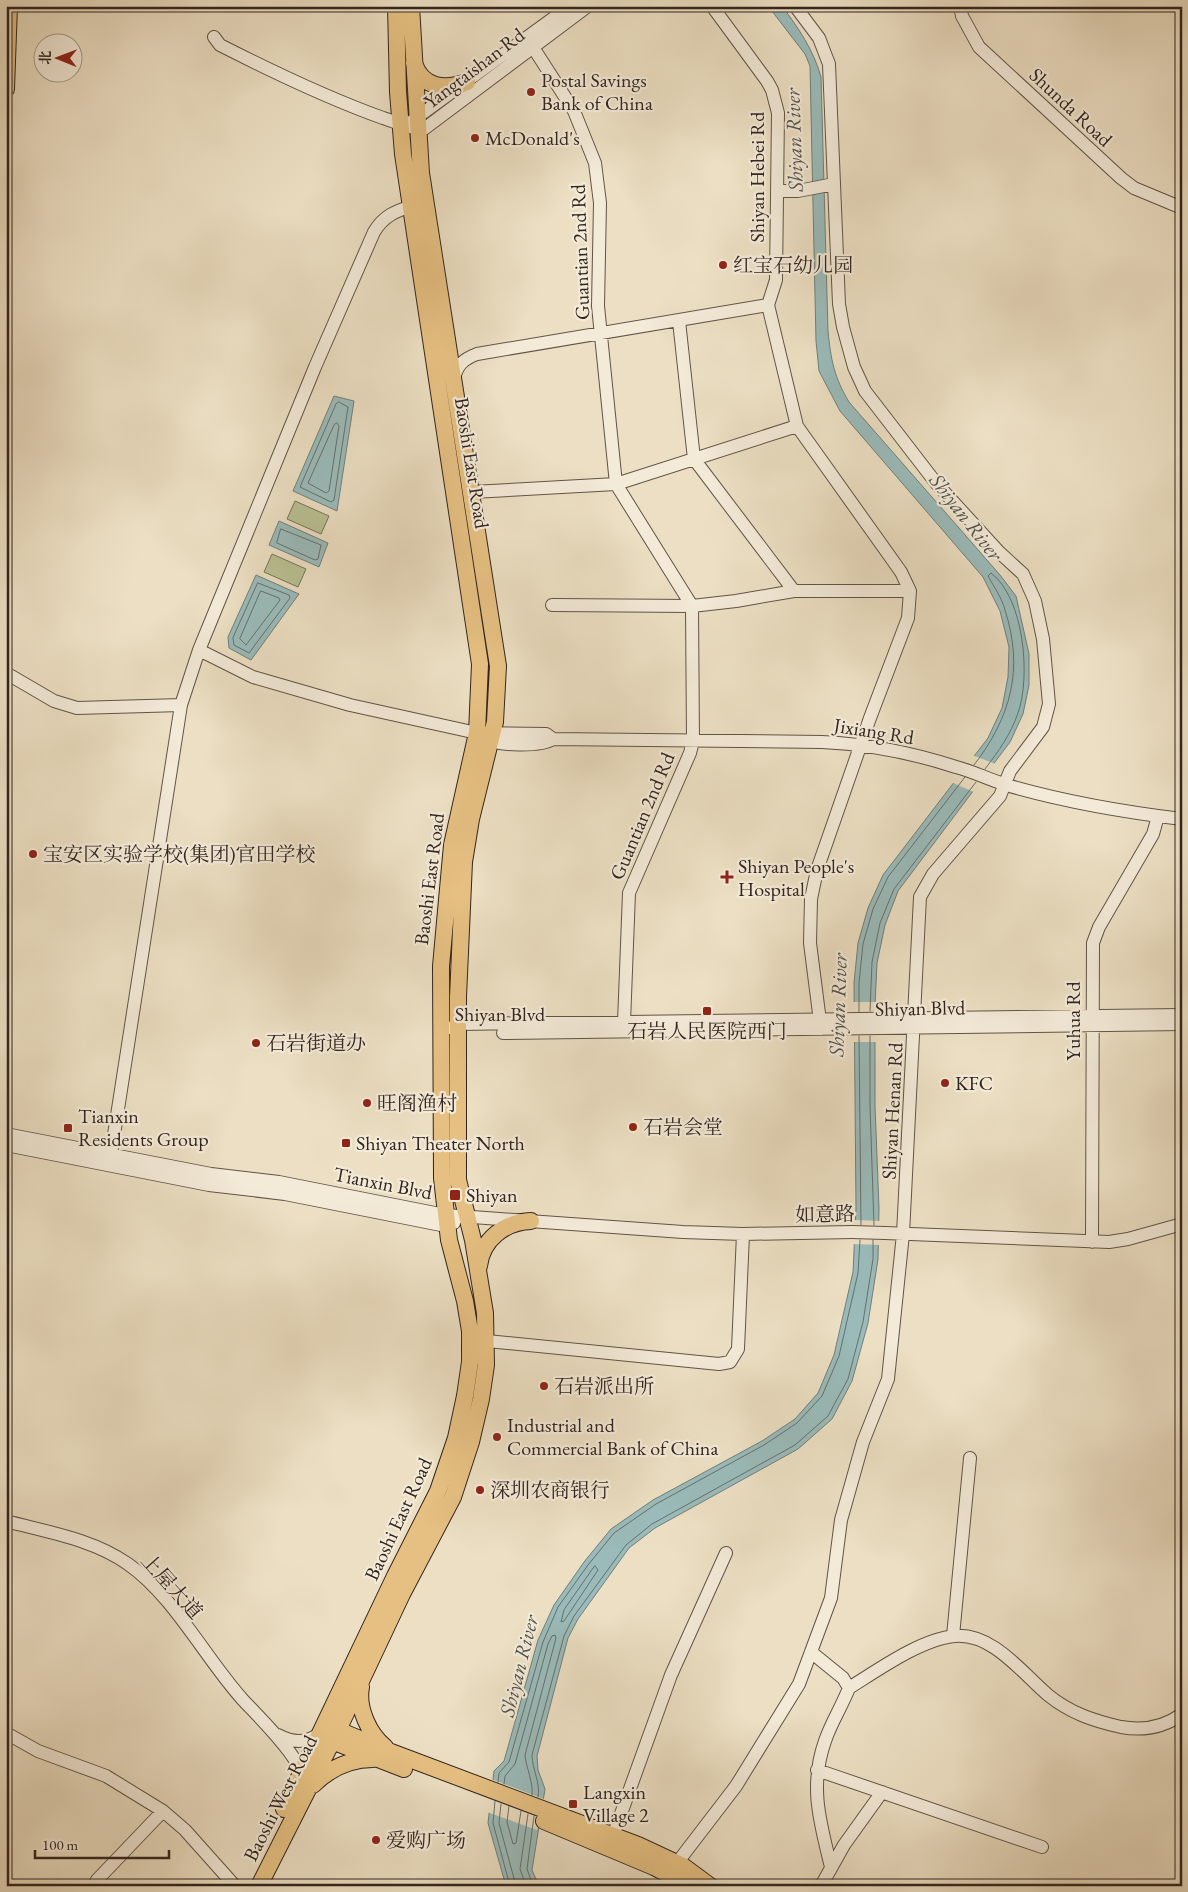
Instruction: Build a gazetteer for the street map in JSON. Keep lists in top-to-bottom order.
{
  "streets": {
    "main road": ["Baoshi East Road", "Baoshi West Road"],
    "street": [
      "Yangtaishan Rd",
      "Shunda Road",
      "Shiyan Hebei Rd",
      "Guantian 2nd Rd",
      "Jixiang Rd",
      "Shiyan Blvd",
      "Yuhua Rd",
      "Shiyan Henan Rd",
      "Tianxin Blvd",
      "如意路",
      "上屋大道"
    ]
  },
  "crossings": [
    ["Yangtaishan Rd", "Guantian 2nd Rd"],
    ["Yangtaishan Rd", "Baoshi East Road"],
    ["Guantian 2nd Rd", "Jixiang Rd"],
    ["Guantian 2nd Rd", "Shiyan Blvd"],
    ["Baoshi East Road", "Jixiang Rd"],
    ["Baoshi East Road", "Shiyan Blvd"],
    ["Baoshi East Road", "Tianxin Blvd"],
    ["Baoshi East Road", "如意路"],
    ["Baoshi East Road", "上屋大道"],
    ["Baoshi East Road", "Baoshi West Road"],
    ["Jixiang Rd", "Yuhua Rd"],
    ["Jixiang Rd", "Shiyan Henan Rd"],
    ["Shiyan Blvd", "Yuhua Rd"],
    ["Shiyan Blvd", "Shiyan Henan Rd"],
    ["Yuhua Rd", "如意路"],
    ["Shiyan Henan Rd", "如意路"],
    ["Tianxin Blvd", "如意路"],
    ["上屋大道", "Baoshi West Road"]
  ],
  "water": ["Shiyan River"],
  "places": {
    "other": [
      "Postal Savings Bank of China",
      "McDonald's",
      "红宝石幼儿园",
      "宝安区实验学校(集团)官田学校",
      "石岩街道办",
      "KFC",
      "旺阁渔村",
      "石岩会堂",
      "石岩派出所",
      "Industrial and Commercial Bank of China",
      "深圳农商银行",
      "爱购广场"
    ],
    "health": ["Shiyan People's Hospital"],
    "transit": [
      "石岩人民医院西门",
      "Tianxin Residents Group",
      "Shiyan Theater North",
      "Shiyan",
      "Langxin Village 2"
    ]
  },
  "scale_bar": "100 m",
  "north": "left"
}
